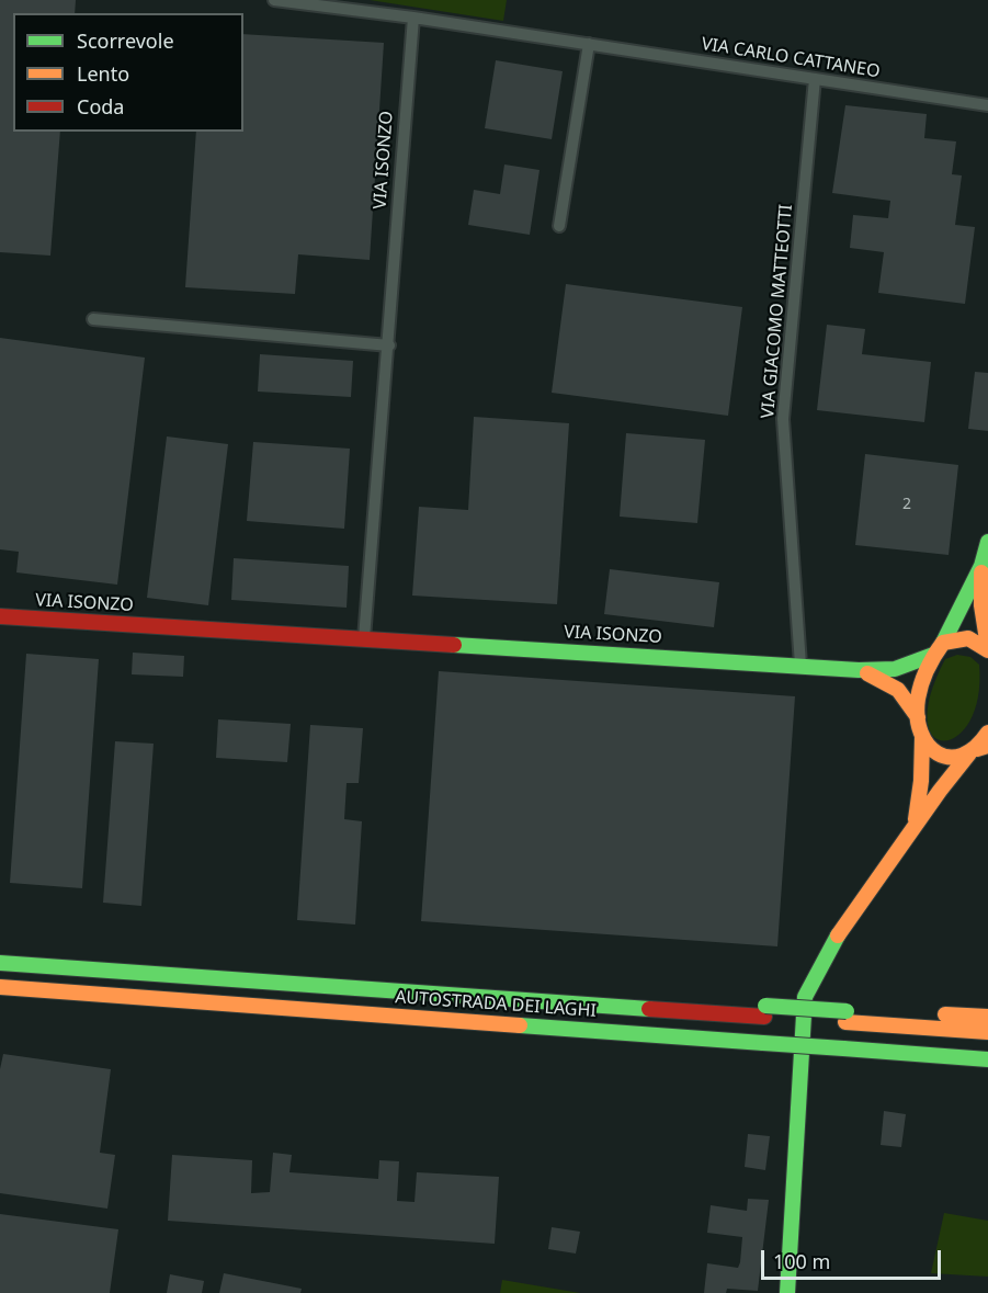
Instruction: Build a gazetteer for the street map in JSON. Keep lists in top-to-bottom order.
{
  "streets": {
    "main road": ["VIA ISONZO", "AUTOSTRADA DEI LAGHI"],
    "street": ["VIA CARLO CATTANEO", "VIA GIACOMO MATTEOTTI"]
  },
  "crossings": [
    ["VIA CARLO CATTANEO", "VIA ISONZO"],
    ["VIA CARLO CATTANEO", "VIA GIACOMO MATTEOTTI"],
    ["VIA ISONZO", "VIA GIACOMO MATTEOTTI"]
  ],
  "house_numbers": ["2"],
  "legend": ["Scorrevole", "Lento", "Coda"],
  "scale_bar": "100 m"
}
